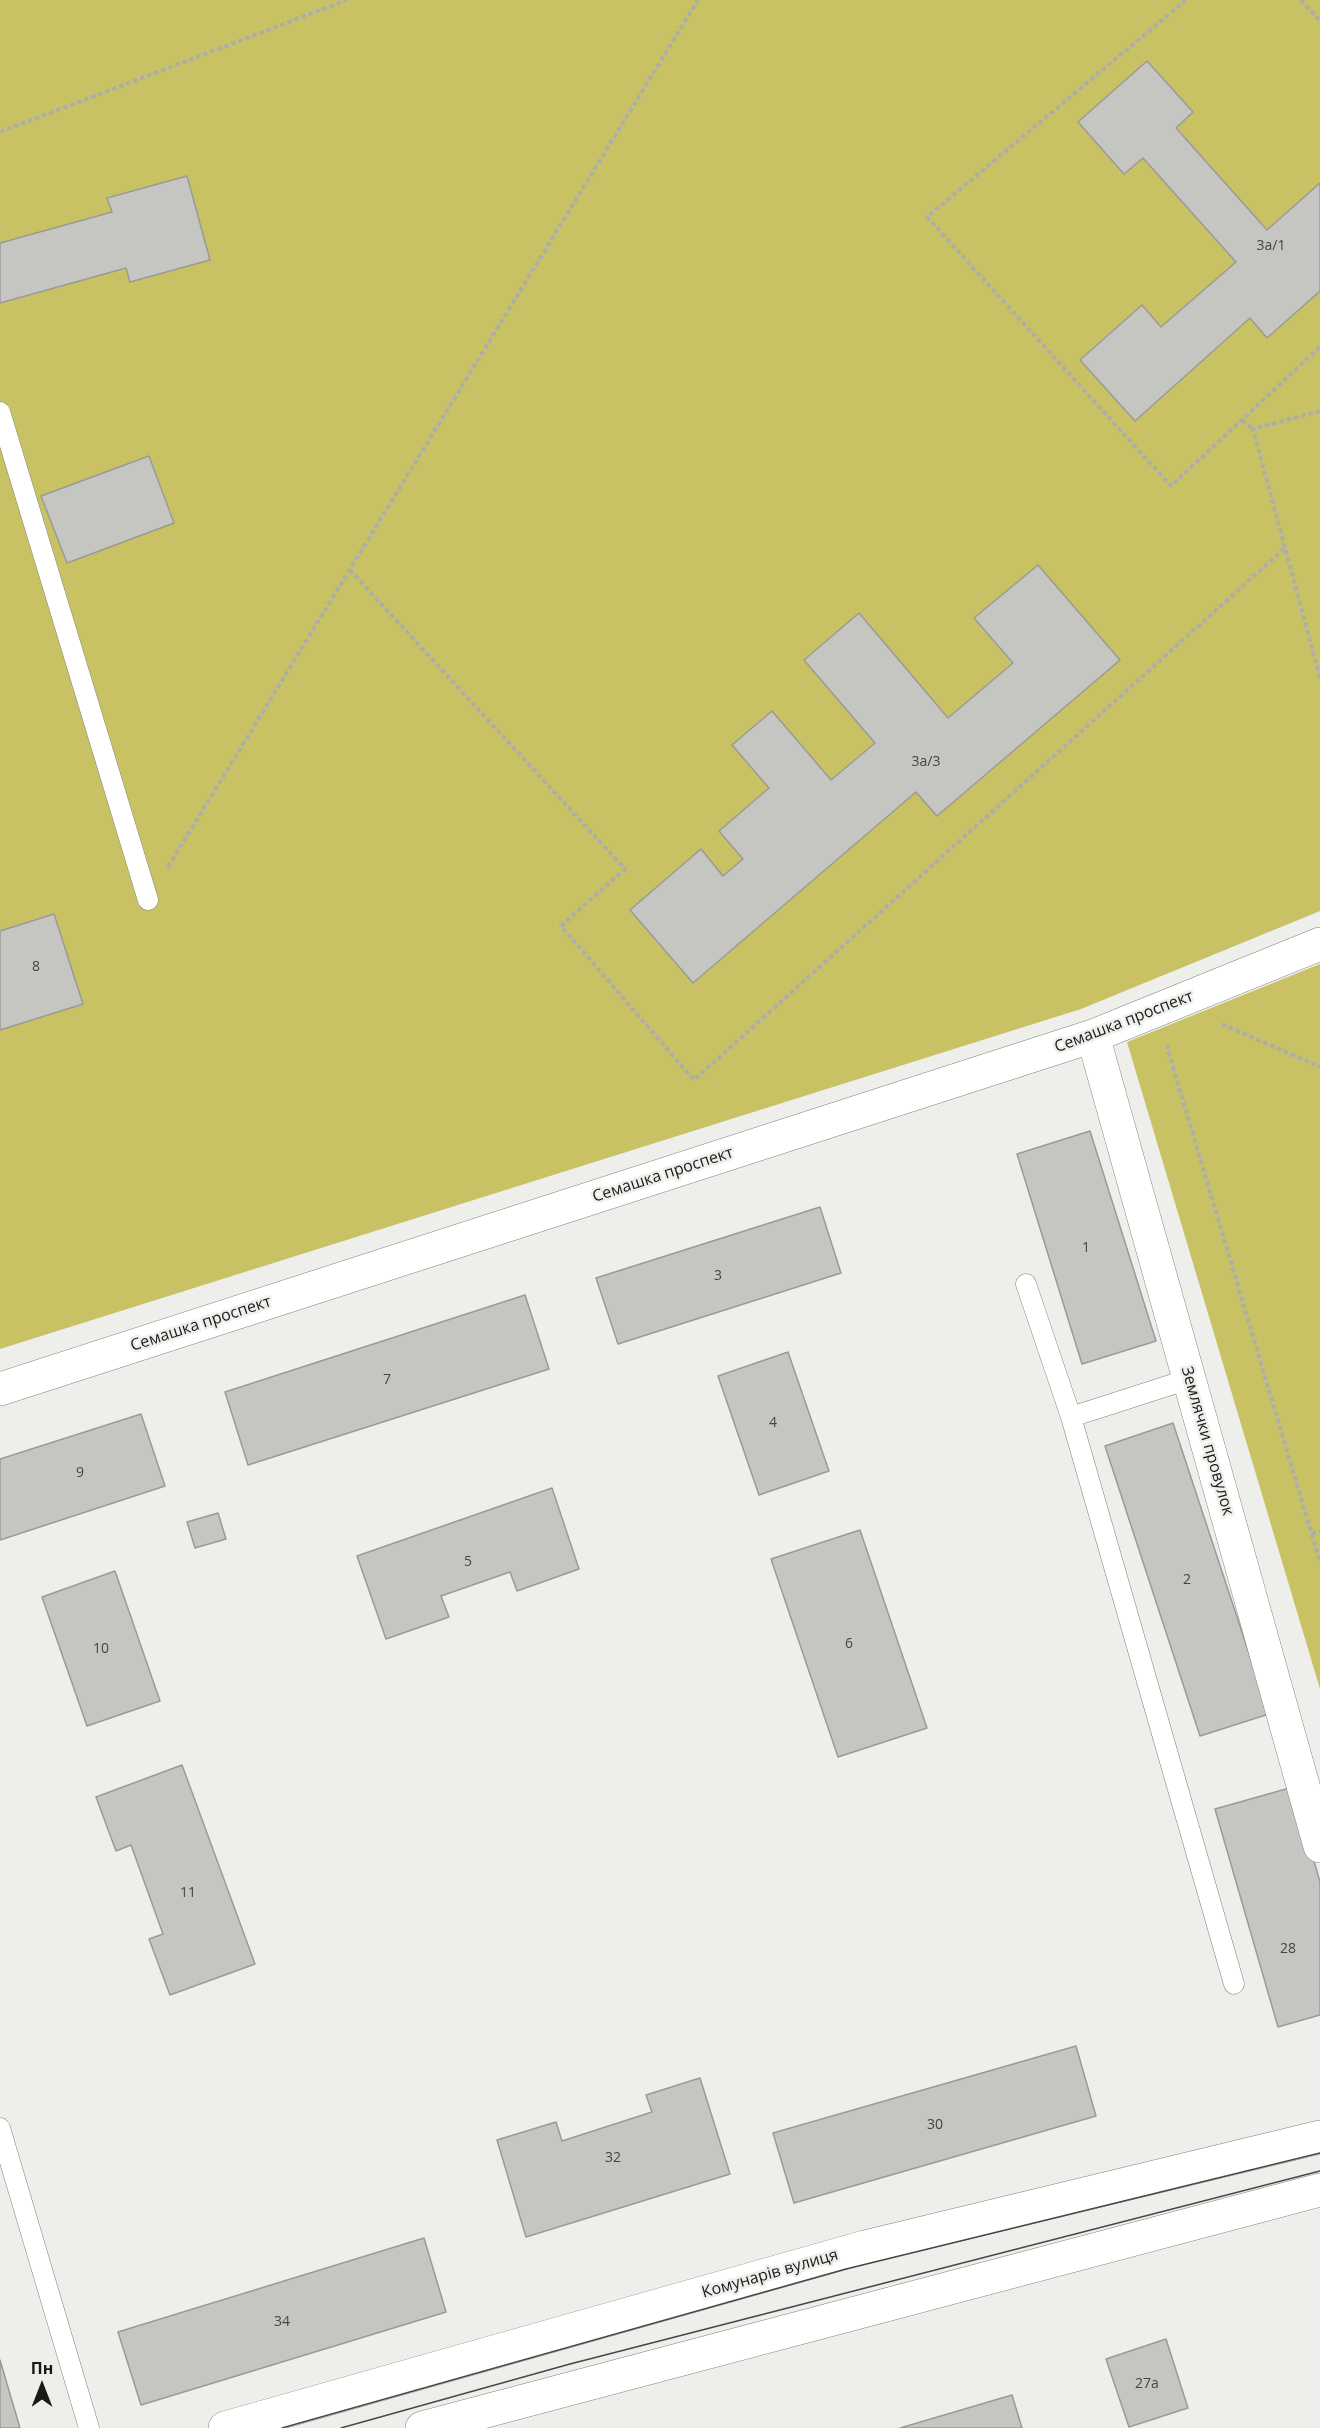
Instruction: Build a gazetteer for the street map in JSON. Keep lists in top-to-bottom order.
{
  "streets": {
    "street": ["Семашка проспект", "Землячки провулок", "Комунарів вулиця"]
  },
  "crossings": [
    ["Семашка проспект", "Землячки провулок"]
  ],
  "house_numbers": [
    "3а/1",
    "3а/3",
    "8",
    "1",
    "3",
    "7",
    "4",
    "9",
    "5",
    "2",
    "6",
    "10",
    "11",
    "28",
    "30",
    "32",
    "34",
    "27а"
  ],
  "north": "top"
}
